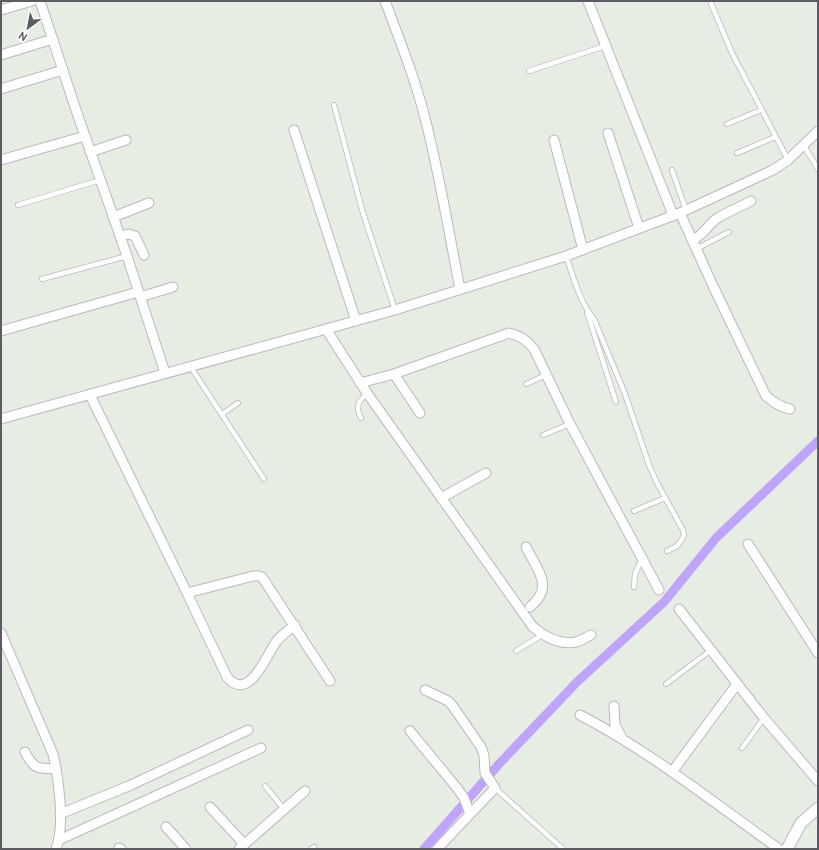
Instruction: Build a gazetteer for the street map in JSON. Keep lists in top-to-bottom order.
{
  "north": "bottom left"
}
